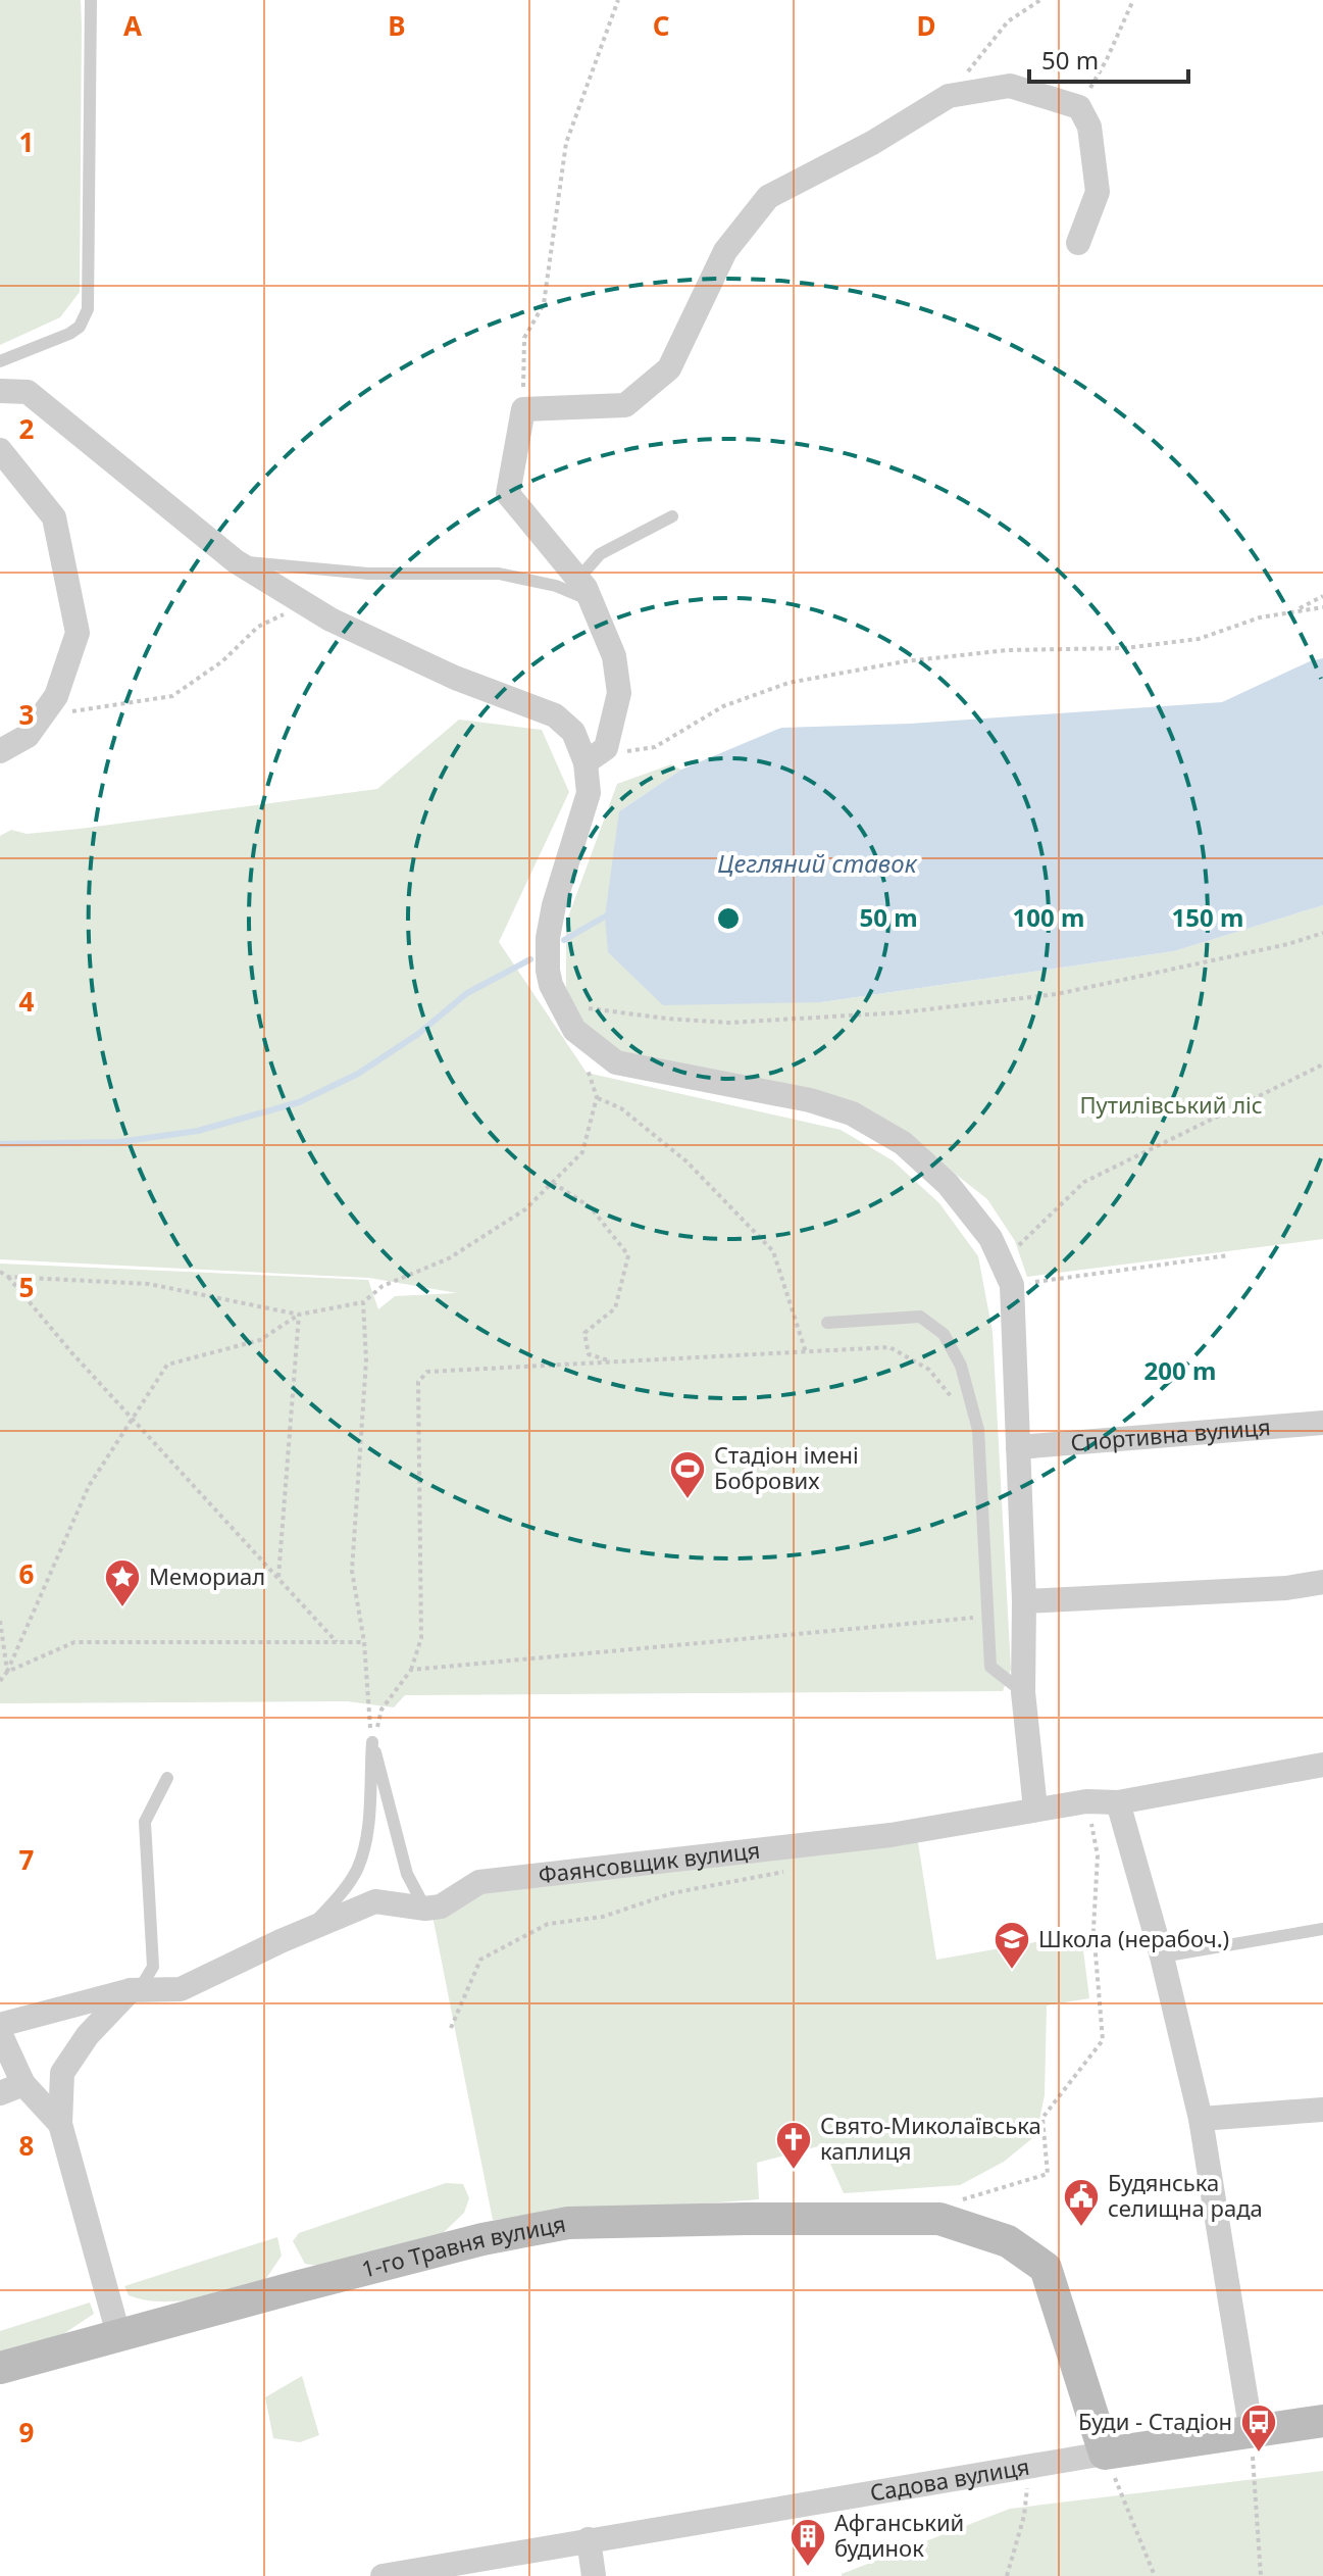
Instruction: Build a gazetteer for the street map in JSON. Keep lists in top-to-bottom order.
{
  "streets": {
    "street": [
      "Спортивна вулиця",
      "Фаянсовщик вулиця",
      "1-го Травня вулиця",
      "Садова вулиця"
    ]
  },
  "crossings": [
    ["1-го Травня вулиця", "Садова вулиця"]
  ],
  "water": ["Цегляний ставок"],
  "parks": ["Путилівський ліс"],
  "places": {
    "sports": ["Стадіон імені Бобрових"],
    "place": ["Мемориал"],
    "school or university": ["Школа (нерабоч.)"],
    "church": ["Свято-Миколаївська каплиця"],
    "public building": ["Будянська селищна рада"],
    "bus stop": ["Буди - Стадіон"],
    "building": ["Афганський будинок"]
  },
  "scale_bar": "50 m",
  "grid": {
    "columns": [
      "A",
      "B",
      "C",
      "D"
    ],
    "rows": [
      "1",
      "2",
      "3",
      "4",
      "5",
      "6",
      "7",
      "8",
      "9"
    ]
  },
  "rings": [
    "50 m",
    "100 m",
    "150 m",
    "200 m"
  ]
}
